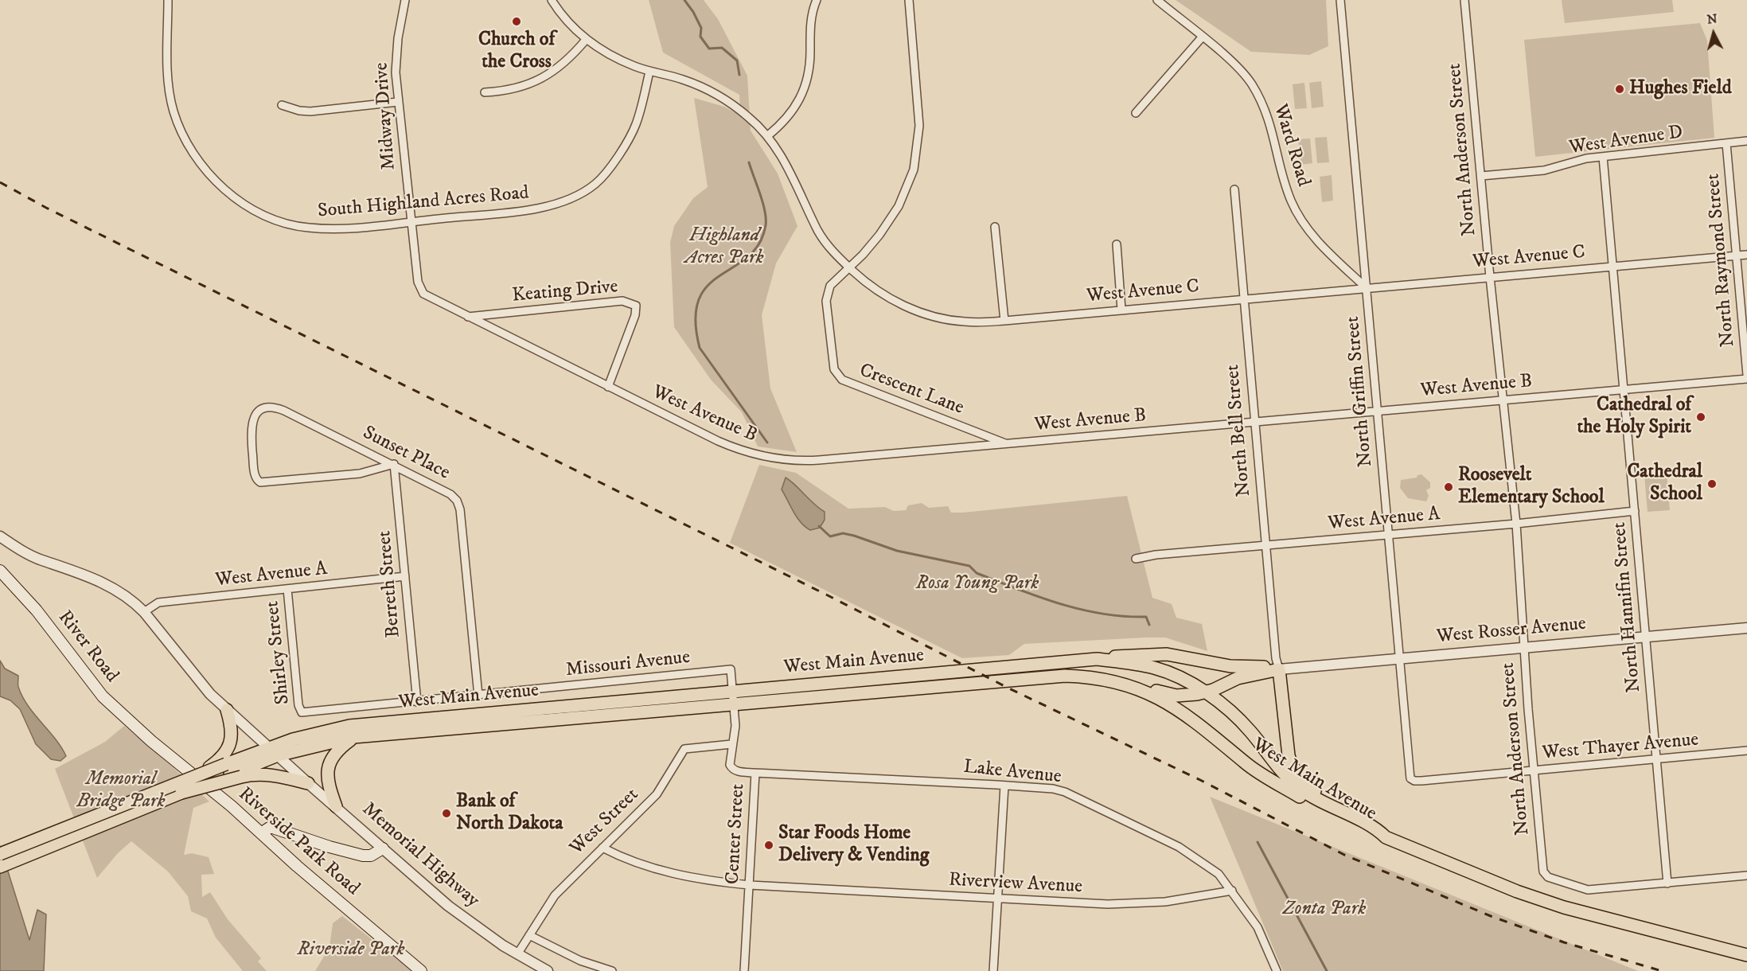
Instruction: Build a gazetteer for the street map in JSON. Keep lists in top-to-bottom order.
{
  "streets": {
    "main road": ["River Road", "West Main Avenue", "Riverside Park Road"],
    "street": [
      "Midway Drive",
      "West Avenue D",
      "Ward Road",
      "North Anderson Street",
      "South Highland Acres Road",
      "West Avenue C",
      "North Raymond Street",
      "Keating Drive",
      "West Avenue B",
      "Crescent Lane",
      "North Griffin Street",
      "North Bell Street",
      "Sunset Place",
      "West Avenue A",
      "Berreth Street",
      "North Hannifin Street",
      "West Rosser Avenue",
      "Shirley Street",
      "Missouri Avenue",
      "West Thayer Avenue",
      "Lake Avenue",
      "West Street",
      "Center Street",
      "Memorial Highway",
      "Riverview Avenue"
    ]
  },
  "crossings": [
    ["Midway Drive", "South Highland Acres Road"],
    ["Midway Drive", "Keating Drive"],
    ["Midway Drive", "West Avenue B"],
    ["West Avenue D", "North Anderson Street"],
    ["West Avenue D", "North Raymond Street"],
    ["West Avenue D", "North Hannifin Street"],
    ["Ward Road", "West Avenue C"],
    ["Ward Road", "North Griffin Street"],
    ["North Anderson Street", "West Avenue C"],
    ["North Anderson Street", "West Avenue B"],
    ["North Anderson Street", "West Avenue A"],
    ["North Anderson Street", "North Hannifin Street"],
    ["North Anderson Street", "West Rosser Avenue"],
    ["North Anderson Street", "West Thayer Avenue"],
    ["South Highland Acres Road", "West Avenue C"],
    ["West Avenue C", "North Raymond Street"],
    ["West Avenue C", "Crescent Lane"],
    ["West Avenue C", "North Griffin Street"],
    ["West Avenue C", "North Bell Street"],
    ["West Avenue C", "North Hannifin Street"],
    ["North Raymond Street", "West Avenue B"],
    ["Keating Drive", "West Avenue B"],
    ["West Avenue B", "Crescent Lane"],
    ["West Avenue B", "North Griffin Street"],
    ["West Avenue B", "North Bell Street"],
    ["West Avenue B", "North Hannifin Street"],
    ["North Griffin Street", "West Avenue A"],
    ["North Griffin Street", "West Rosser Avenue"],
    ["North Griffin Street", "West Thayer Avenue"],
    ["North Bell Street", "West Avenue A"],
    ["North Bell Street", "West Rosser Avenue"],
    ["Sunset Place", "Berreth Street"],
    ["Sunset Place", "Missouri Avenue"],
    ["West Avenue A", "Berreth Street"],
    ["West Avenue A", "North Hannifin Street"],
    ["West Avenue A", "Shirley Street"],
    ["West Avenue A", "Memorial Highway"],
    ["Berreth Street", "Missouri Avenue"],
    ["North Hannifin Street", "West Rosser Avenue"],
    ["North Hannifin Street", "West Thayer Avenue"],
    ["River Road", "Riverside Park Road"],
    ["Shirley Street", "Missouri Avenue"],
    ["West Main Avenue", "Center Street"],
    ["West Main Avenue", "Memorial Highway"],
    ["Missouri Avenue", "Center Street"],
    ["Lake Avenue", "Center Street"],
    ["Lake Avenue", "Riverview Avenue"],
    ["West Street", "Center Street"],
    ["West Street", "Memorial Highway"],
    ["West Street", "Riverview Avenue"],
    ["Center Street", "Riverview Avenue"]
  ],
  "parks": [
    "Highland Acres Park",
    "Rosa Young Park",
    "Memorial Bridge Park",
    "Zonta Park",
    "Riverside Park"
  ],
  "places": [
    "Church of the Cross",
    "Hughes Field",
    "Cathedral of the Holy Spirit",
    "Cathedral School",
    "Roosevelt Elementary School",
    "Bank of North Dakota",
    "Star Foods Home Delivery & Vending"
  ],
  "north": "top"
}
